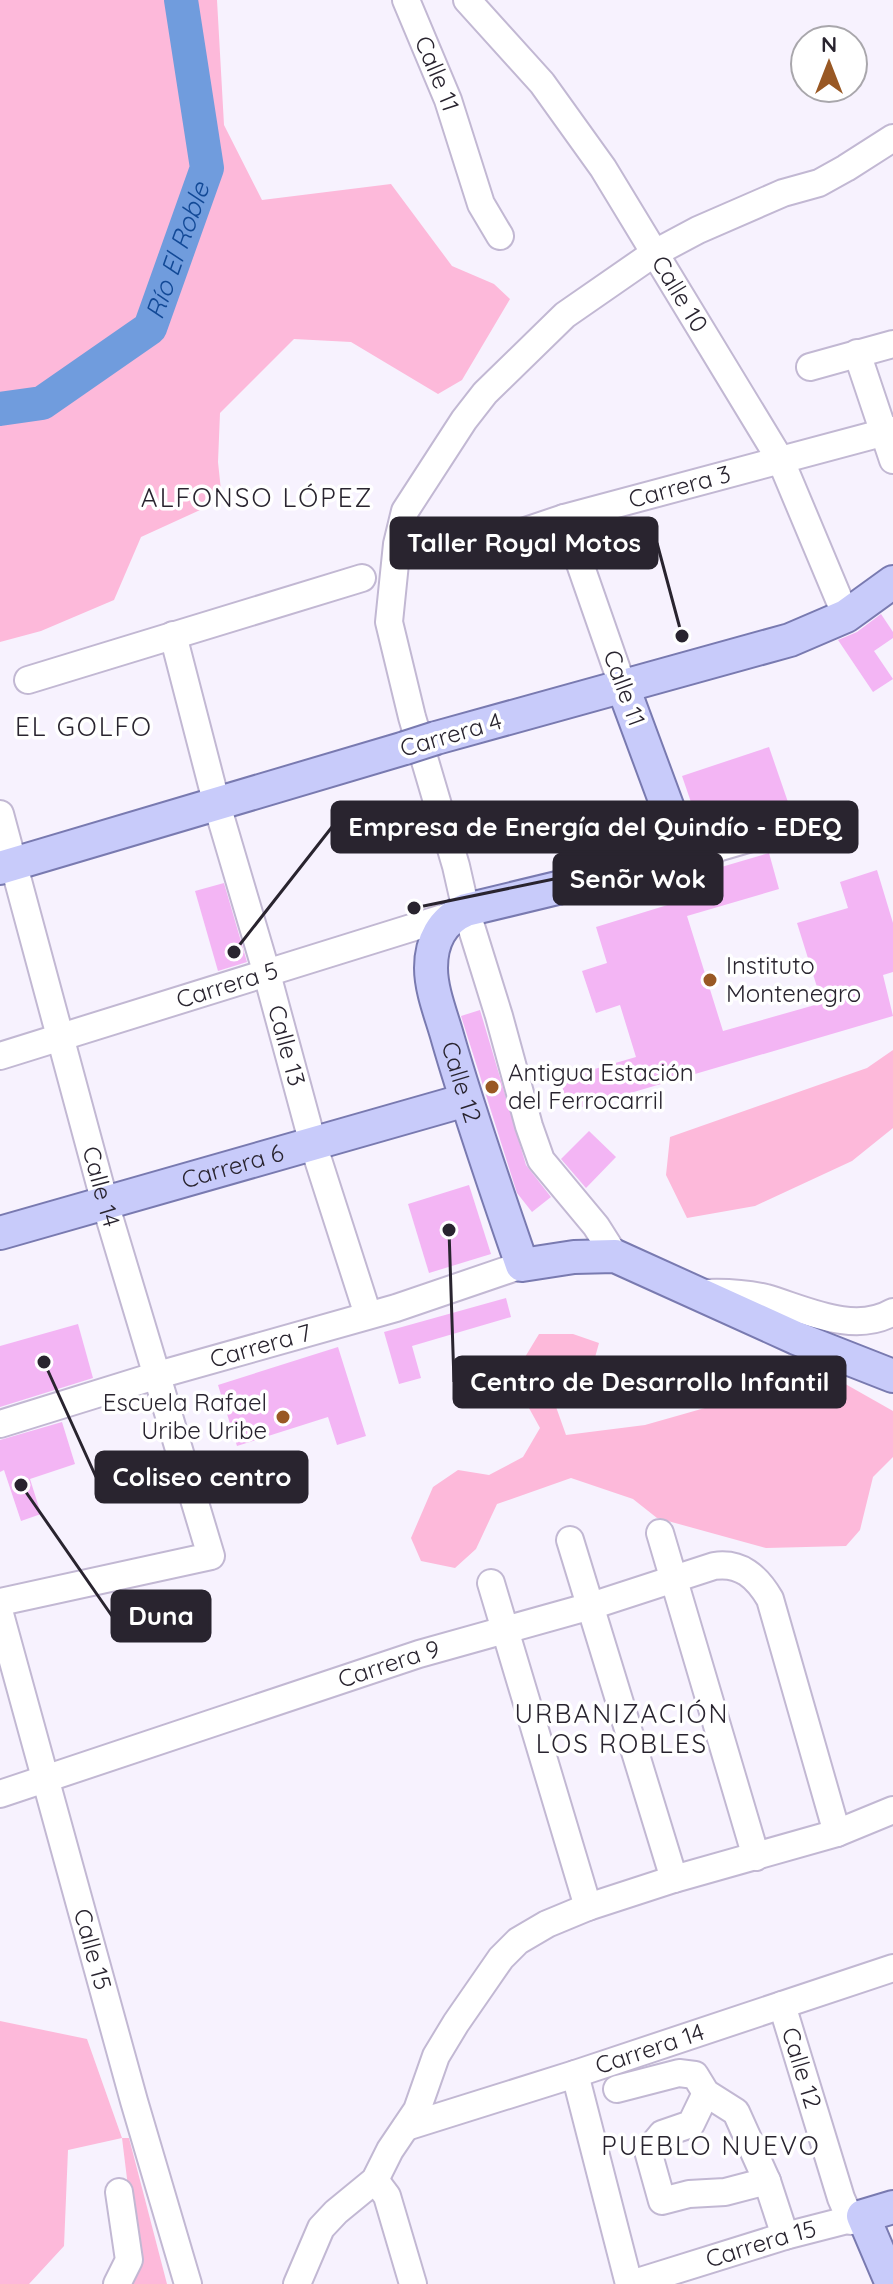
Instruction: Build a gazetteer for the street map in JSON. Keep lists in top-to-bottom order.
{
  "streets": {
    "main road": [
      "Calle 11",
      "Carrera 4",
      "Carrera 5",
      "Calle 12",
      "Carrera 6"
    ],
    "street": [
      "Calle 10",
      "Carrera 3",
      "Calle 13",
      "Calle 14",
      "Carrera 7",
      "Carrera 9",
      "Calle 15",
      "Carrera 14",
      "Carrera 15"
    ]
  },
  "crossings": [
    ["Calle 11", "Carrera 3"],
    ["Calle 11", "Carrera 4"],
    ["Calle 11", "Carrera 5"],
    ["Calle 10", "Carrera 3"],
    ["Calle 10", "Carrera 4"],
    ["Carrera 4", "Calle 13"],
    ["Carrera 4", "Calle 14"],
    ["Carrera 5", "Calle 13"],
    ["Carrera 5", "Calle 12"],
    ["Carrera 5", "Calle 14"],
    ["Calle 13", "Carrera 6"],
    ["Calle 13", "Carrera 7"],
    ["Calle 12", "Carrera 6"],
    ["Calle 12", "Carrera 7"],
    ["Calle 12", "Carrera 14"],
    ["Calle 12", "Carrera 15"],
    ["Carrera 6", "Calle 14"],
    ["Calle 14", "Carrera 7"],
    ["Carrera 9", "Calle 15"]
  ],
  "districts": [
    "ALFONSO LÓPEZ",
    "EL GOLFO",
    "URBANIZACIÓN LOS ROBLES",
    "PUEBLO NUEVO"
  ],
  "water": ["Río El Roble"],
  "places": [
    "Taller Royal Motos",
    "Senõr Wok",
    "Empresa de Energía del Quindío - EDEQ",
    "Instituto Montenegro",
    "Antigua Estación del Ferrocarril",
    "Centro de Desarrollo Infantil",
    "Coliseo centro",
    "Escuela Rafael Uribe Uribe",
    "Duna"
  ],
  "north": "top"
}
